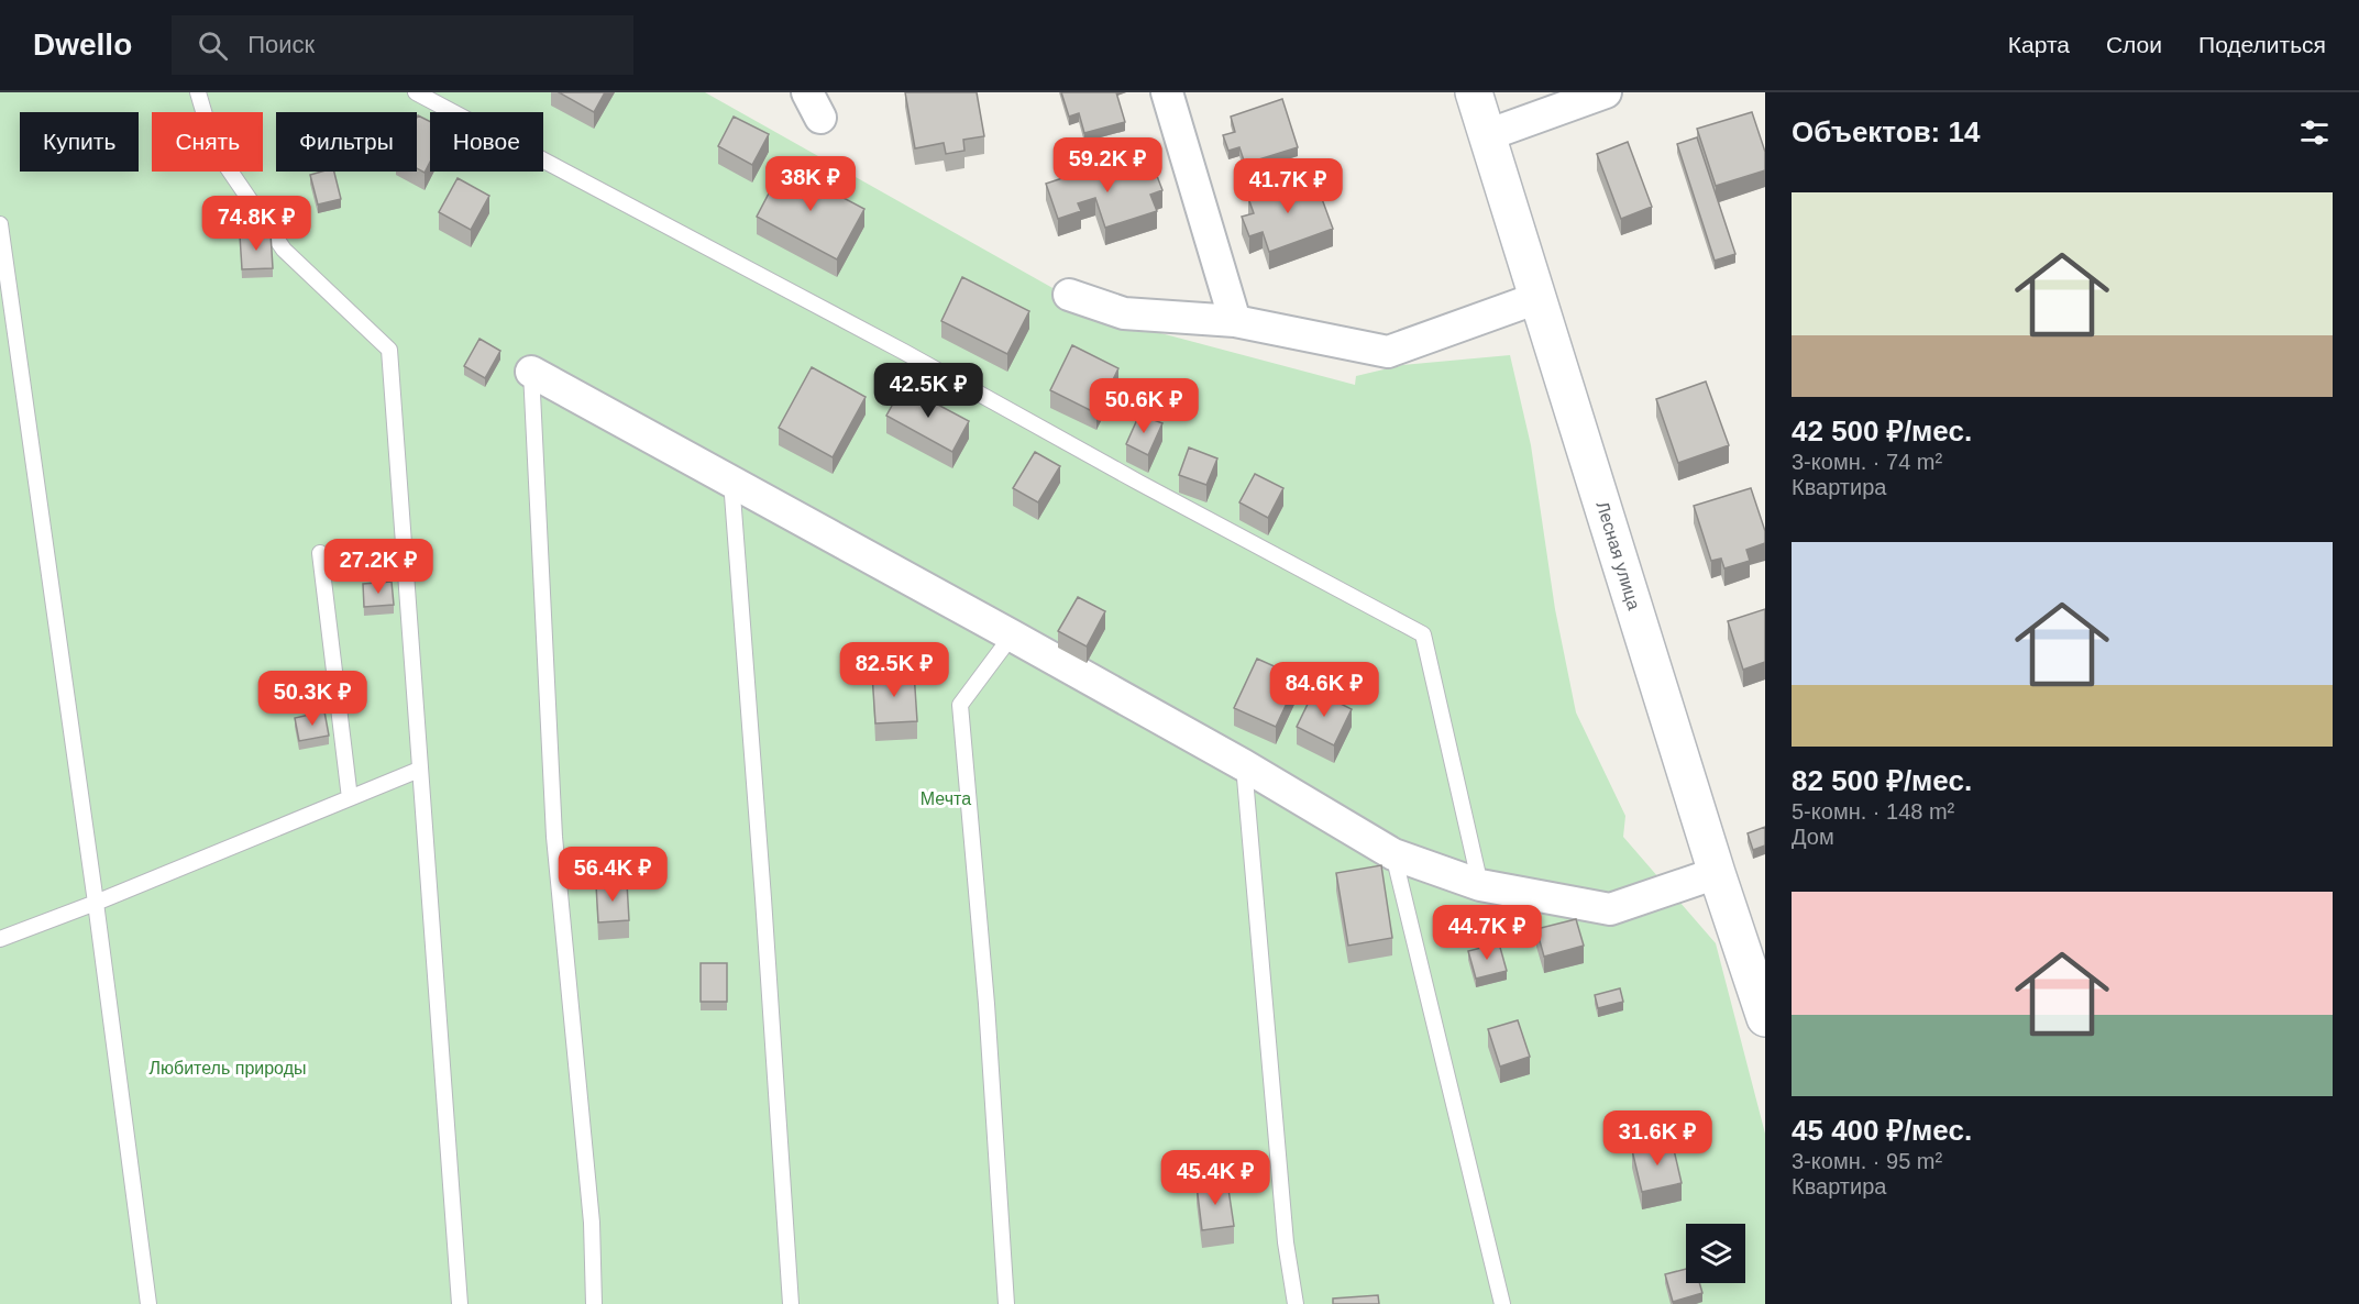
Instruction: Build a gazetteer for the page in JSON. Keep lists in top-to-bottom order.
{
  "streets": {
    "street": ["Лесная улица"]
  },
  "parks": ["Мечта", "Любитель природы"],
  "page": {
    "header": "Dwello",
    "search": "Поиск",
    "nav": ["Карта", "Слои", "Поделиться"],
    "heading": "Объектов: 14",
    "chip": [
      "Купить",
      "Снять",
      "Фильтры",
      "Новое"
    ],
    "price": [
      "59.2K ₽",
      "38K ₽",
      "41.7K ₽",
      "74.8K ₽",
      "42.5K ₽",
      "50.6K ₽",
      "27.2K ₽",
      "82.5K ₽",
      "84.6K ₽",
      "50.3K ₽",
      "56.4K ₽",
      "44.7K ₽",
      "31.6K ₽",
      "45.4K ₽"
    ],
    "list": [
      {
        "name": "42 500 ₽/мес.",
        "note": "3-комн. · 74 m² · Квартира"
      },
      {
        "name": "82 500 ₽/мес.",
        "note": "5-комн. · 148 m² · Дом"
      },
      {
        "name": "45 400 ₽/мес.",
        "note": "3-комн. · 95 m² · Квартира"
      }
    ]
  }
}
